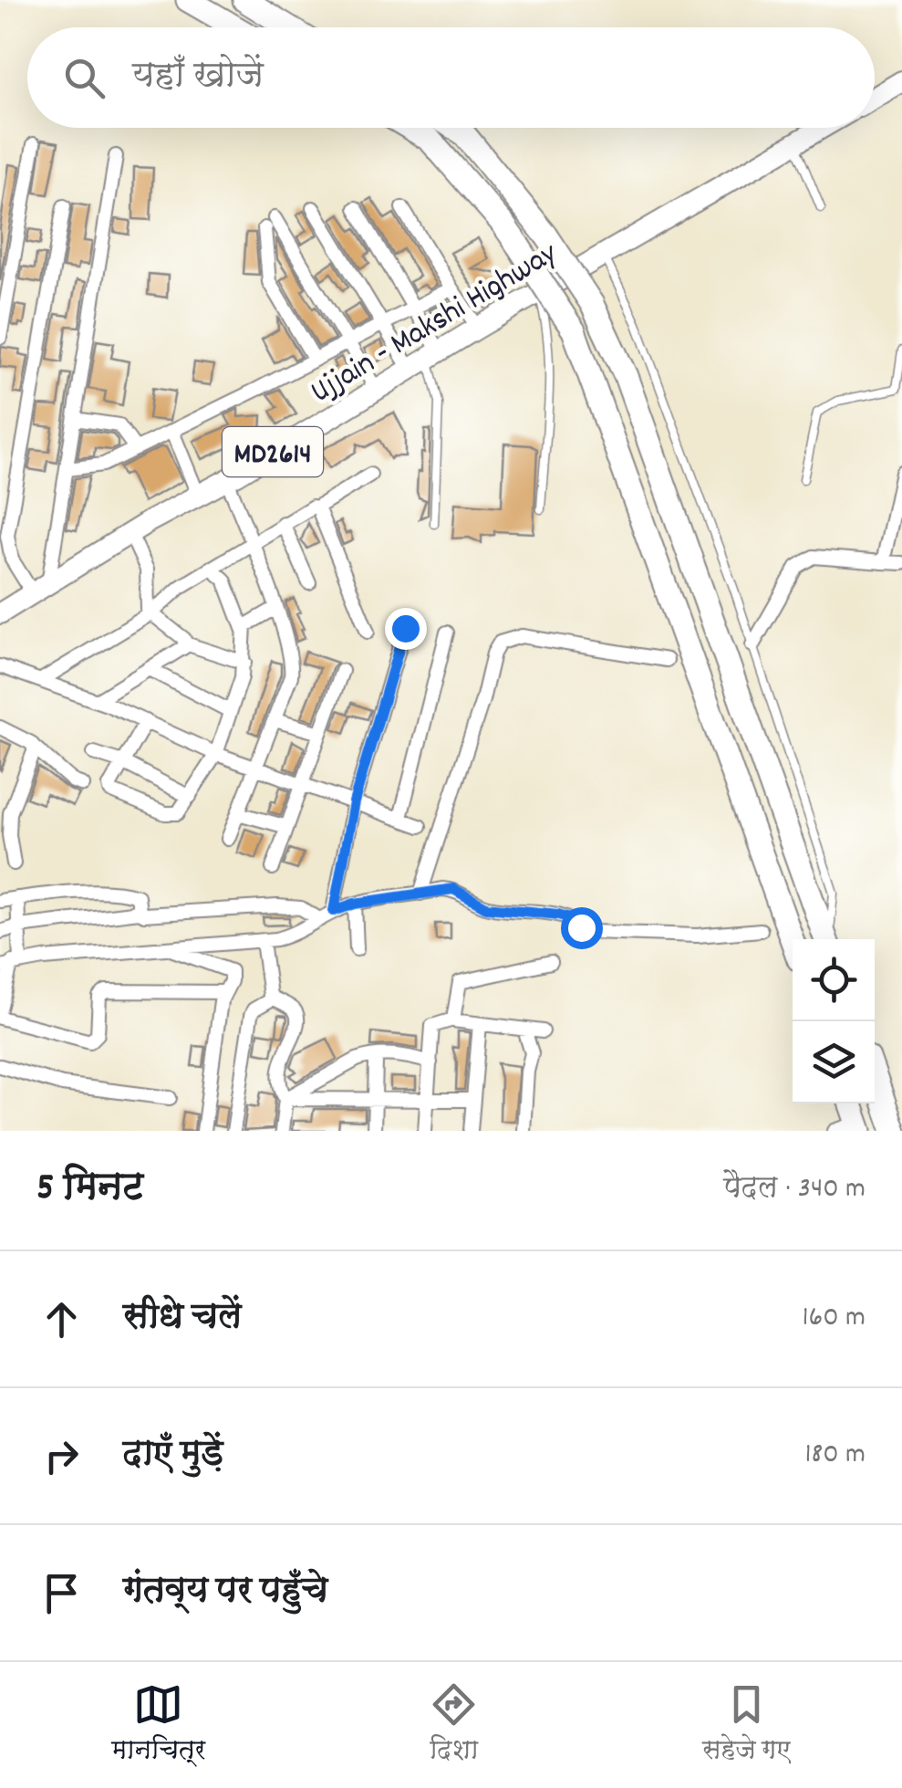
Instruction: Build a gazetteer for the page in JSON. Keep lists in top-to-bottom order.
{
  "streets": {
    "main road": ["Ujjain - Makshi Highway", "MD2614"]
  },
  "page": {
    "search": "यहाँ खोजें",
    "heading": ["5 मिनट", "पैदल · 340 m"],
    "list": [
      ["सीधे चलें", "160 m"],
      ["दाएँ मुड़ें", "180 m"],
      "गंतव्य पर पहुँचे"
    ],
    "nav": ["मानचित्र", "दिशा", "सहेजे गए"]
  }
}
